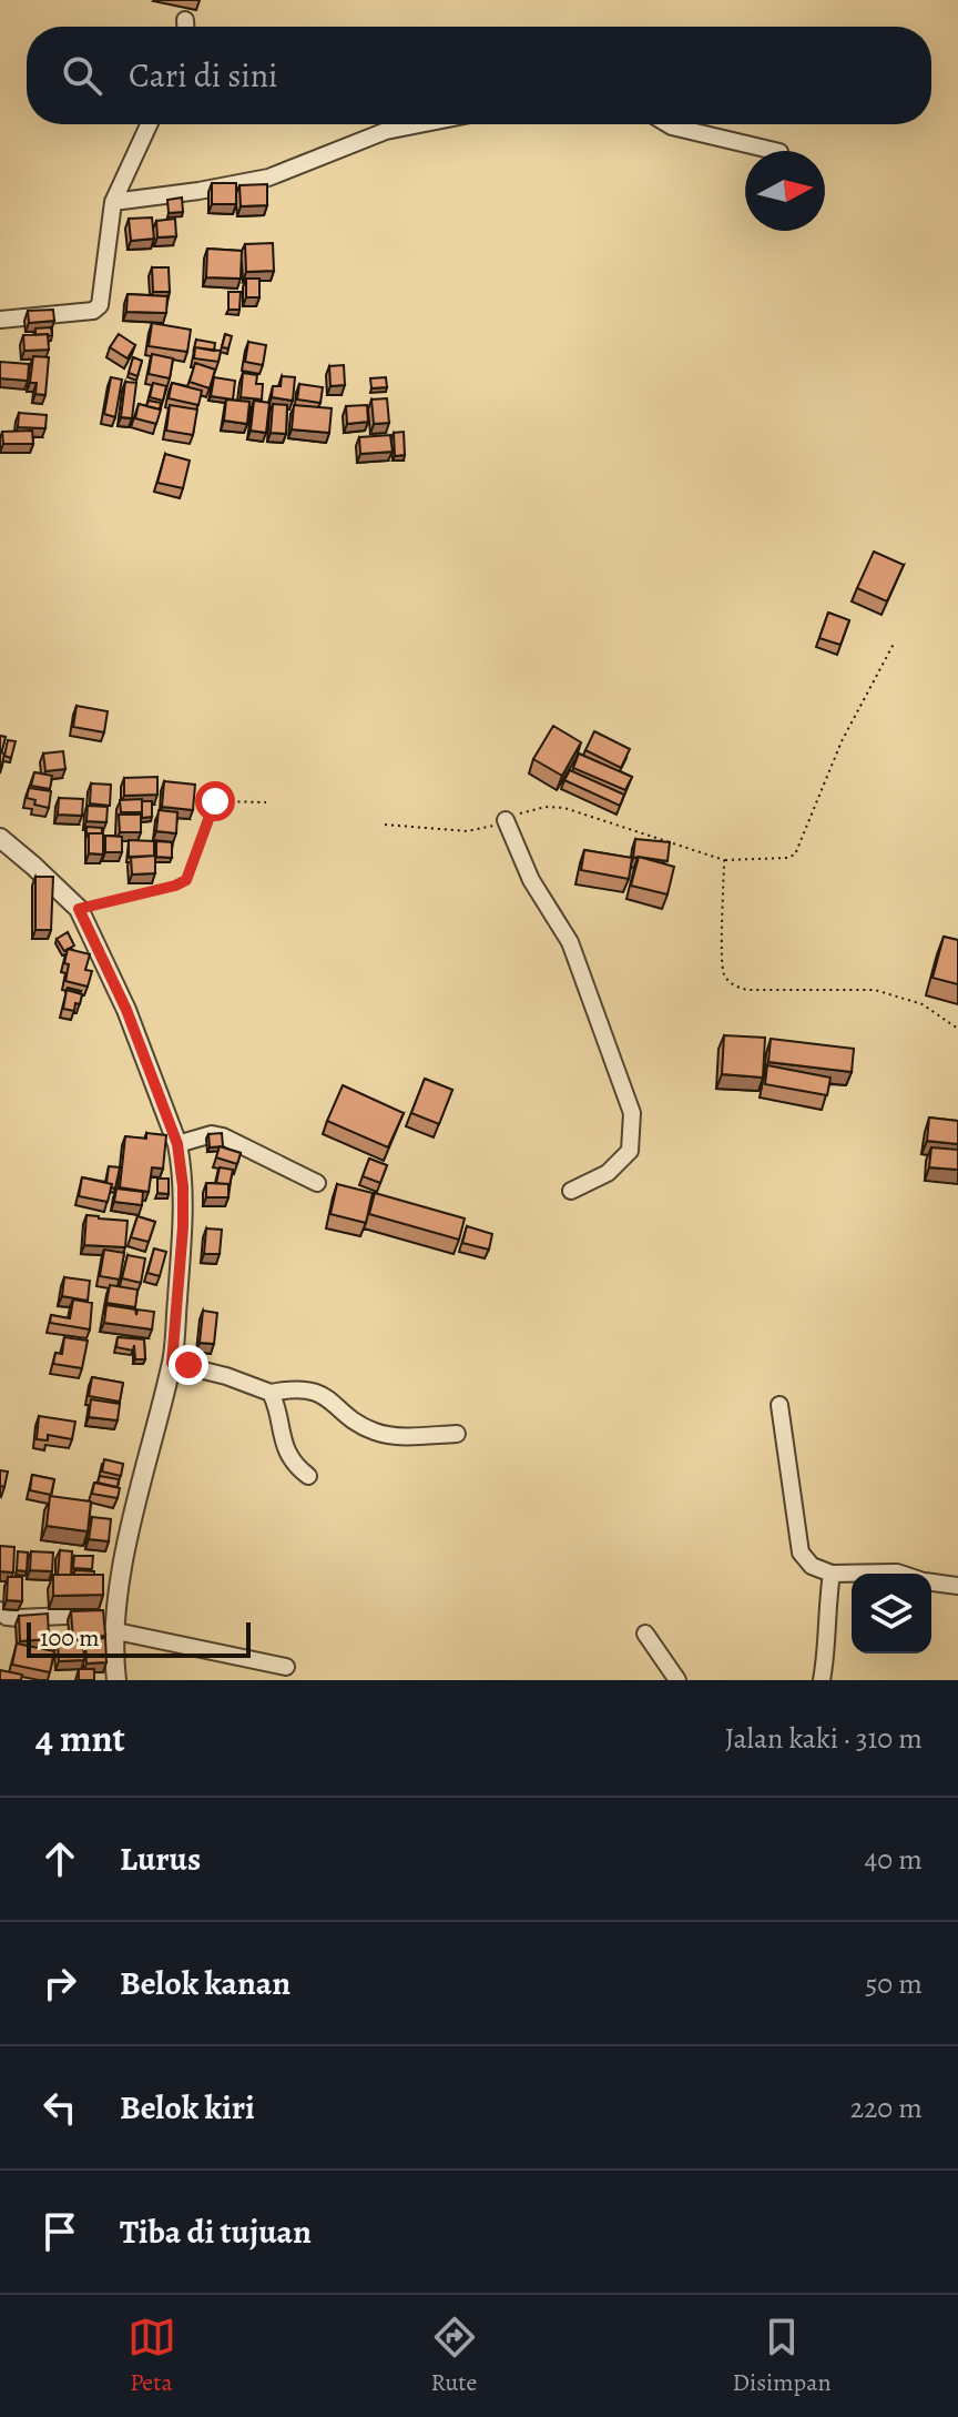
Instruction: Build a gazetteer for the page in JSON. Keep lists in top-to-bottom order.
{
  "scale_bar": "100 m",
  "north": "right",
  "page": {
    "search": "Cari di sini",
    "scale": "100 m",
    "heading": ["4 mnt", "Jalan kaki · 310 m"],
    "list": [
      ["Lurus", "40 m"],
      ["Belok kanan", "50 m"],
      ["Belok kiri", "220 m"],
      "Tiba di tujuan"
    ],
    "nav": ["Peta", "Rute", "Disimpan"]
  }
}
